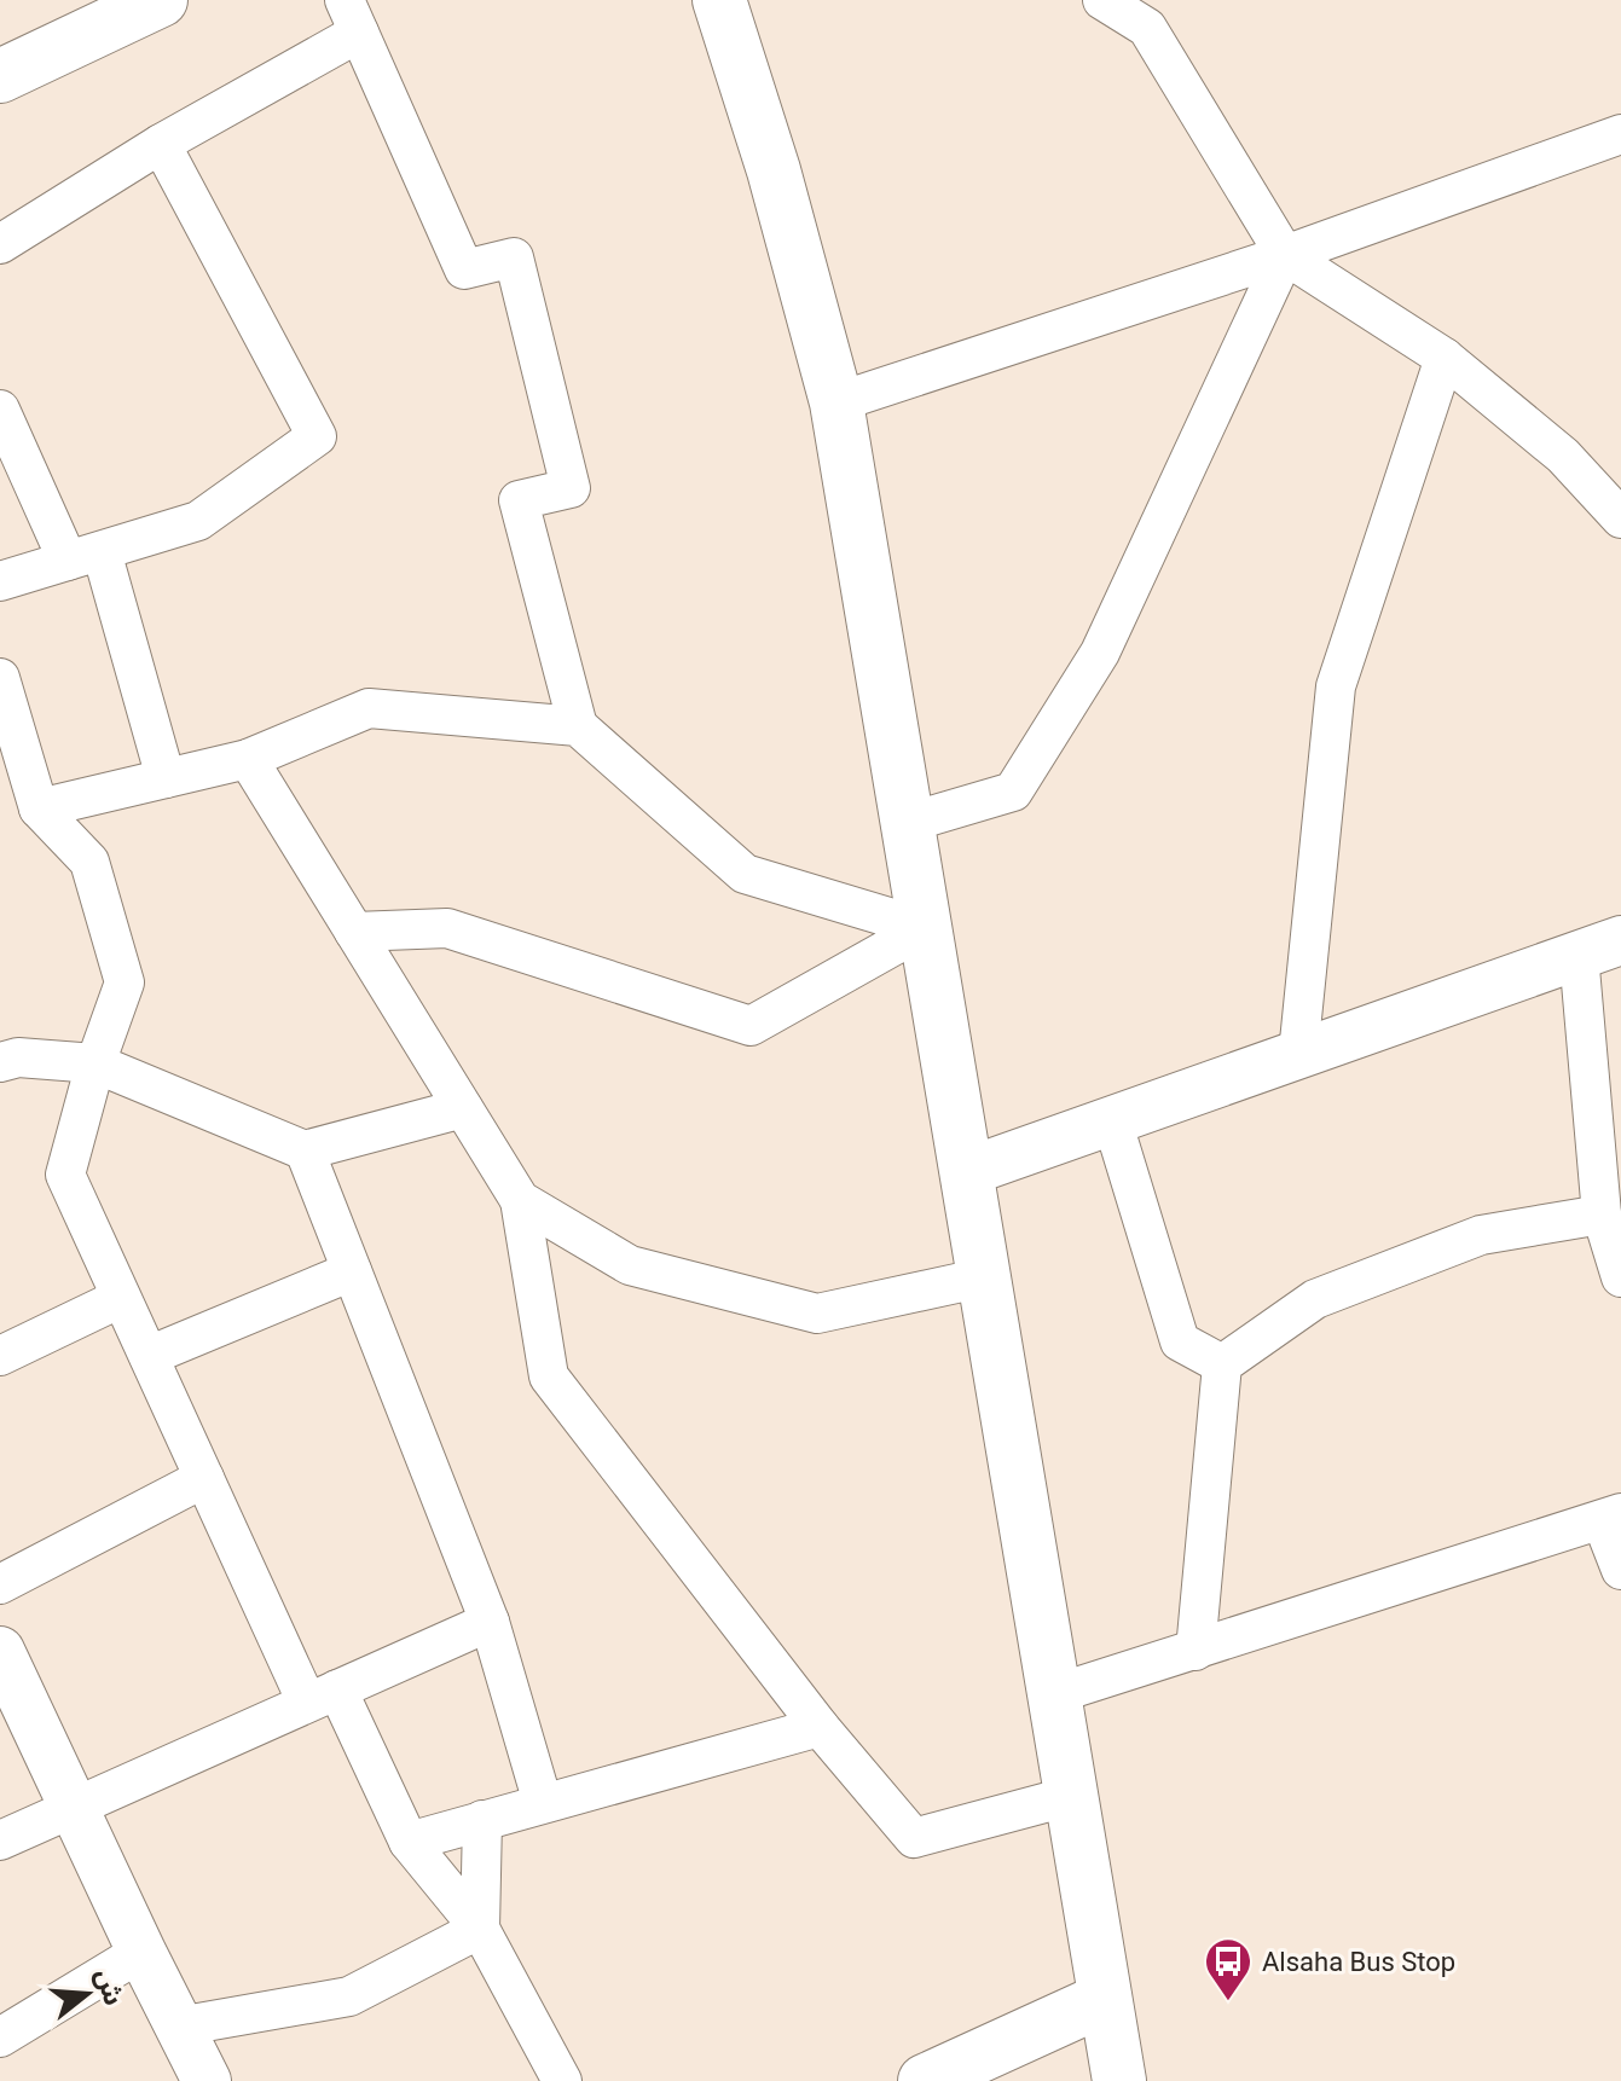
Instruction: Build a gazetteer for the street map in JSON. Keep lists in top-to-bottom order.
{
  "places": {
    "bus stop": ["Alsaha Bus Stop"]
  },
  "north": "right"
}
